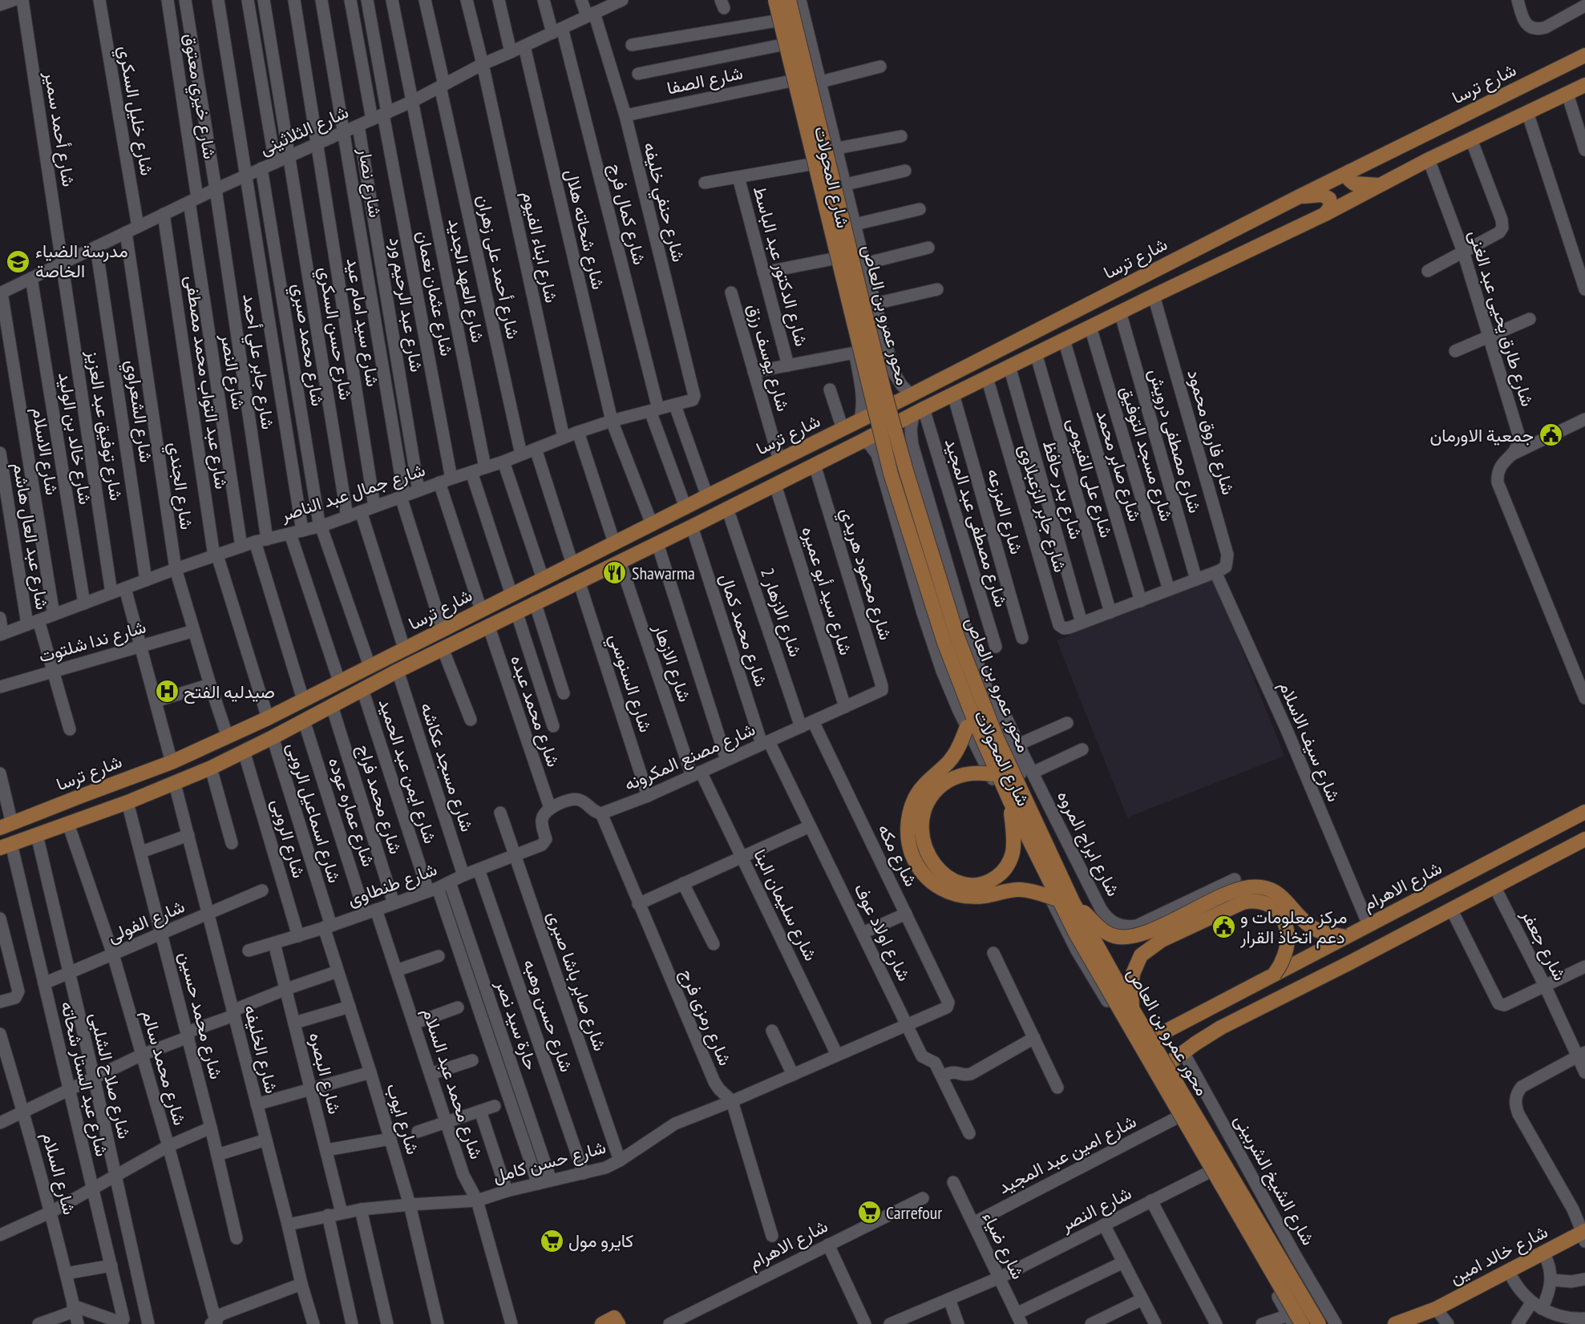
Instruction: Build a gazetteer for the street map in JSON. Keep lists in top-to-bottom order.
{
  "streets": {
    "main road": [
      "شارع ترسا",
      "محور عمرو بن العاص",
      "شارع الاهرام",
      "شارع خالد امين"
    ],
    "street": [
      "شارع الصفا",
      "شارع خيري معتوق",
      "شارع خليل السكري",
      "شارع أحمد سمير",
      "شارع الثلاثينى",
      "شارع المحولات",
      "شارع نصار",
      "شارع حنفي خليفه",
      "شارع كمال فرج",
      "شارع شحاته هلال",
      "شارع ابناء الفيوم",
      "شارع الدكتور عبد الباسط",
      "شارع أحمد على زهران",
      "شارع العهد الجديد",
      "شارع عثمان نعمان",
      "شارع عبد الرحيم ورد",
      "شارع طارق يحيى عبد الغنى",
      "شارع سيد امام عيد",
      "شارع حسن السكري",
      "شارع محمد صبري",
      "شارع يوسف رزق",
      "شارع جابر علي أحمد",
      "شارع النصر",
      "شارع عبد التواب محمد مصطفى",
      "شارع الشعراوي",
      "شارع توفيق عبد العزيز",
      "شارع فاروق محمود",
      "شارع خالد بن الوليد",
      "شارع مصطفى درويش",
      "شارع الاسلام",
      "شارع مسجد التوفيق",
      "شارع صابر محمد",
      "شارع على الفيومى",
      "شارع الجندي",
      "شارع بدر حافظ",
      "شارع جمال عبد الناصر",
      "شارع جابر الزعبلاوى",
      "شارع المزرعه",
      "شارع مصطفى عبد المجيد",
      "شارع عبد العال هاشم",
      "شارع محمود هريدي",
      "شارع سيد أبو عميره",
      "شارع الازهار 2",
      "شارع محمد كمال",
      "شارع ندا شلتوت",
      "شارع الازهار",
      "شارع السنوسي",
      "شارع محمد عبده",
      "شارع سيف الاسلام",
      "شارع مصنع المكرونه",
      "شارع مسجد عكاشه",
      "شارع ايمن عبد الحميد",
      "شارع محمد فراج",
      "شارع عماره عوده",
      "شارع اسماعيل الروبى",
      "شارع الروبى",
      "شارع ابراج المروه",
      "شارع مكه",
      "شارع طنطاوى",
      "شارع سليمان البنا",
      "شارع الفولى",
      "شارع اولاد عوف",
      "شارع جعفر",
      "شارع صابر باشا صبرى",
      "شارع محمد حسين",
      "شارع حسن وهبه",
      "شارع رمزى فرج",
      "حارة سيد نصر",
      "شارع الخليفه",
      "شارع محمد سالم",
      "شارع البصره",
      "شارع صلاح الشلبى",
      "شارع عبد الستار شحاته",
      "شارع محمد عبد السلام",
      "شارع ايوب",
      "شارع امين عبد المجيد",
      "شارع حسن كامل",
      "شارع السلام",
      "شارع الشيخ الشربينى",
      "شارع ضياء"
    ]
  },
  "crossings": [
    ["شارع الصفا", "شارع المحولات"],
    ["شارع الصفا", "شارع حنفي خليفه"],
    ["شارع ترسا", "شارع المحولات"],
    ["شارع ترسا", "شارع نصار"],
    ["شارع ترسا", "شارع كمال فرج"],
    ["شارع ترسا", "شارع شحاته هلال"],
    ["شارع ترسا", "شارع طارق يحيى عبد الغنى"],
    ["شارع ترسا", "شارع محمد صبري"],
    ["شارع ترسا", "شارع يوسف رزق"],
    ["شارع ترسا", "شارع جابر علي أحمد"],
    ["شارع ترسا", "شارع عبد التواب محمد مصطفى"],
    ["شارع ترسا", "شارع فاروق محمود"],
    ["شارع ترسا", "شارع مصطفى درويش"],
    ["شارع ترسا", "شارع مسجد التوفيق"],
    ["شارع ترسا", "شارع صابر محمد"],
    ["شارع ترسا", "شارع على الفيومى"],
    ["شارع ترسا", "شارع الجندي"],
    ["شارع ترسا", "شارع بدر حافظ"],
    ["شارع ترسا", "شارع جابر الزعبلاوى"],
    ["شارع ترسا", "شارع المزرعه"],
    ["شارع ترسا", "شارع مصطفى عبد المجيد"],
    ["شارع ترسا", "شارع محمود هريدي"],
    ["شارع ترسا", "شارع سيد أبو عميره"],
    ["شارع ترسا", "شارع الازهار 2"],
    ["شارع ترسا", "شارع محمد كمال"],
    ["شارع ترسا", "شارع الازهار"],
    ["شارع ترسا", "شارع السنوسي"],
    ["شارع ترسا", "شارع محمد عبده"],
    ["شارع ترسا", "شارع مسجد عكاشه"],
    ["شارع ترسا", "شارع ايمن عبد الحميد"],
    ["شارع ترسا", "شارع محمد فراج"],
    ["شارع ترسا", "شارع عماره عوده"],
    ["شارع ترسا", "شارع اسماعيل الروبى"],
    ["شارع ترسا", "شارع الروبى"],
    ["شارع ترسا", "شارع محمد حسين"],
    ["شارع ترسا", "شارع الخليفه"],
    ["شارع ترسا", "شارع محمد سالم"],
    ["شارع ترسا", "شارع صلاح الشلبى"],
    ["شارع ترسا", "شارع عبد الستار شحاته"],
    ["شارع خيري معتوق", "شارع الثلاثينى"],
    ["شارع خيري معتوق", "شارع النصر"],
    ["شارع خليل السكري", "شارع الثلاثينى"],
    ["شارع أحمد سمير", "شارع الثلاثينى"],
    ["شارع أحمد سمير", "شارع توفيق عبد العزيز"],
    ["شارع الثلاثينى", "شارع نصار"],
    ["شارع الثلاثينى", "شارع حنفي خليفه"],
    ["شارع الثلاثينى", "شارع كمال فرج"],
    ["شارع الثلاثينى", "شارع شحاته هلال"],
    ["شارع الثلاثينى", "شارع ابناء الفيوم"],
    ["شارع الثلاثينى", "شارع أحمد على زهران"],
    ["شارع الثلاثينى", "شارع العهد الجديد"],
    ["شارع الثلاثينى", "شارع عثمان نعمان"],
    ["شارع الثلاثينى", "شارع عبد الرحيم ورد"],
    ["شارع الثلاثينى", "شارع سيد امام عيد"],
    ["شارع الثلاثينى", "شارع حسن السكري"],
    ["شارع الثلاثينى", "شارع محمد صبري"],
    ["شارع الثلاثينى", "شارع جابر علي أحمد"],
    ["شارع الثلاثينى", "شارع النصر"],
    ["شارع الثلاثينى", "شارع عبد التواب محمد مصطفى"],
    ["شارع الثلاثينى", "شارع الشعراوي"],
    ["شارع الثلاثينى", "شارع توفيق عبد العزيز"],
    ["شارع الثلاثينى", "شارع خالد بن الوليد"],
    ["شارع الثلاثينى", "شارع الاسلام"],
    ["شارع الثلاثينى", "شارع الجندي"],
    ["شارع المحولات", "شارع مصطفى عبد المجيد"],
    ["شارع المحولات", "شارع ابراج المروه"],
    ["شارع المحولات", "شارع الاهرام"],
    ["شارع نصار", "شارع جمال عبد الناصر"],
    ["شارع حنفي خليفه", "شارع جمال عبد الناصر"],
    ["شارع كمال فرج", "شارع جمال عبد الناصر"],
    ["شارع شحاته هلال", "شارع جمال عبد الناصر"],
    ["شارع ابناء الفيوم", "شارع جمال عبد الناصر"],
    ["شارع أحمد على زهران", "شارع جمال عبد الناصر"],
    ["شارع العهد الجديد", "شارع جمال عبد الناصر"],
    ["شارع عثمان نعمان", "شارع جمال عبد الناصر"],
    ["شارع عبد الرحيم ورد", "شارع جمال عبد الناصر"],
    ["شارع سيد امام عيد", "شارع جمال عبد الناصر"],
    ["شارع حسن السكري", "شارع جمال عبد الناصر"],
    ["شارع محمد صبري", "شارع جمال عبد الناصر"],
    ["شارع جابر علي أحمد", "شارع جمال عبد الناصر"],
    ["شارع النصر", "شارع جمال عبد الناصر"],
    ["شارع النصر", "شارع ضياء"],
    ["شارع عبد التواب محمد مصطفى", "شارع جمال عبد الناصر"],
    ["شارع الشعراوي", "شارع جمال عبد الناصر"],
    ["شارع توفيق عبد العزيز", "شارع جمال عبد الناصر"],
    ["شارع فاروق محمود", "شارع سيف الاسلام"],
    ["شارع خالد بن الوليد", "شارع جمال عبد الناصر"],
    ["شارع الاسلام", "شارع جمال عبد الناصر"],
    ["شارع الجندي", "شارع جمال عبد الناصر"],
    ["شارع الجندي", "شارع ندا شلتوت"],
    ["شارع بدر حافظ", "شارع جابر الزعبلاوى"],
    ["شارع جمال عبد الناصر", "شارع عبد العال هاشم"],
    ["شارع عبد العال هاشم", "شارع ندا شلتوت"],
    ["شارع محمود هريدي", "شارع مصنع المكرونه"],
    ["شارع سيد أبو عميره", "شارع مصنع المكرونه"],
    ["شارع الازهار 2", "شارع مصنع المكرونه"],
    ["شارع محمد كمال", "شارع مصنع المكرونه"],
    ["شارع محمد كمال", "شارع اولاد عوف"],
    ["شارع الازهار", "شارع مصنع المكرونه"],
    ["شارع الازهار", "شارع سليمان البنا"],
    ["شارع السنوسي", "شارع مصنع المكرونه"],
    ["شارع محمد عبده", "شارع طنطاوى"],
    ["شارع سيف الاسلام", "شارع الاهرام"],
    ["شارع مصنع المكرونه", "شارع مكه"],
    ["شارع مصنع المكرونه", "شارع سليمان البنا"],
    ["شارع مصنع المكرونه", "شارع اولاد عوف"],
    ["شارع مصنع المكرونه", "شارع رمزى فرج"],
    ["شارع مسجد عكاشه", "شارع طنطاوى"],
    ["شارع ايمن عبد الحميد", "شارع طنطاوى"],
    ["شارع ايمن عبد الحميد", "شارع حسن كامل"],
    ["شارع محمد فراج", "شارع طنطاوى"],
    ["شارع عماره عوده", "شارع طنطاوى"],
    ["شارع عماره عوده", "شارع محمد عبد السلام"],
    ["شارع اسماعيل الروبى", "شارع طنطاوى"],
    ["شارع اسماعيل الروبى", "شارع ايوب"],
    ["شارع الروبى", "شارع طنطاوى"],
    ["شارع مكه", "شارع حسن كامل"],
    ["شارع طنطاوى", "شارع صابر باشا صبرى"],
    ["شارع طنطاوى", "شارع حسن وهبه"],
    ["شارع طنطاوى", "حارة سيد نصر"],
    ["شارع طنطاوى", "شارع البصره"],
    ["شارع طنطاوى", "شارع محمد عبد السلام"],
    ["شارع طنطاوى", "شارع ايوب"],
    ["شارع سليمان البنا", "شارع حسن كامل"],
    ["شارع الفولى", "شارع محمد حسين"],
    ["شارع الفولى", "شارع الخليفه"],
    ["شارع الفولى", "شارع محمد سالم"],
    ["شارع الفولى", "شارع صلاح الشلبى"],
    ["شارع الفولى", "شارع عبد الستار شحاته"],
    ["شارع اولاد عوف", "شارع حسن كامل"],
    ["شارع صابر باشا صبرى", "شارع حسن كامل"],
    ["شارع حسن وهبه", "شارع حسن كامل"],
    ["شارع رمزى فرج", "شارع حسن كامل"],
    ["حارة سيد نصر", "شارع حسن كامل"],
    ["شارع الخليفه", "شارع حسن كامل"],
    ["شارع البصره", "شارع حسن كامل"],
    ["شارع عبد الستار شحاته", "شارع السلام"],
    ["شارع محمد عبد السلام", "شارع حسن كامل"],
    ["شارع ايوب", "شارع حسن كامل"],
    ["شارع امين عبد المجيد", "شارع ضياء"]
  ],
  "places": {
    "school or university": ["مدرسة الضياء الخاصة"],
    "public building": ["جمعية الاورمان", "مركز معلومات و دعم اتخاذ القرار"],
    "restaurant": ["Shawarma"],
    "hospital": ["صيدليه الفتح"],
    "supermarket": ["Carrefour", "كايرو مول"]
  }
}
